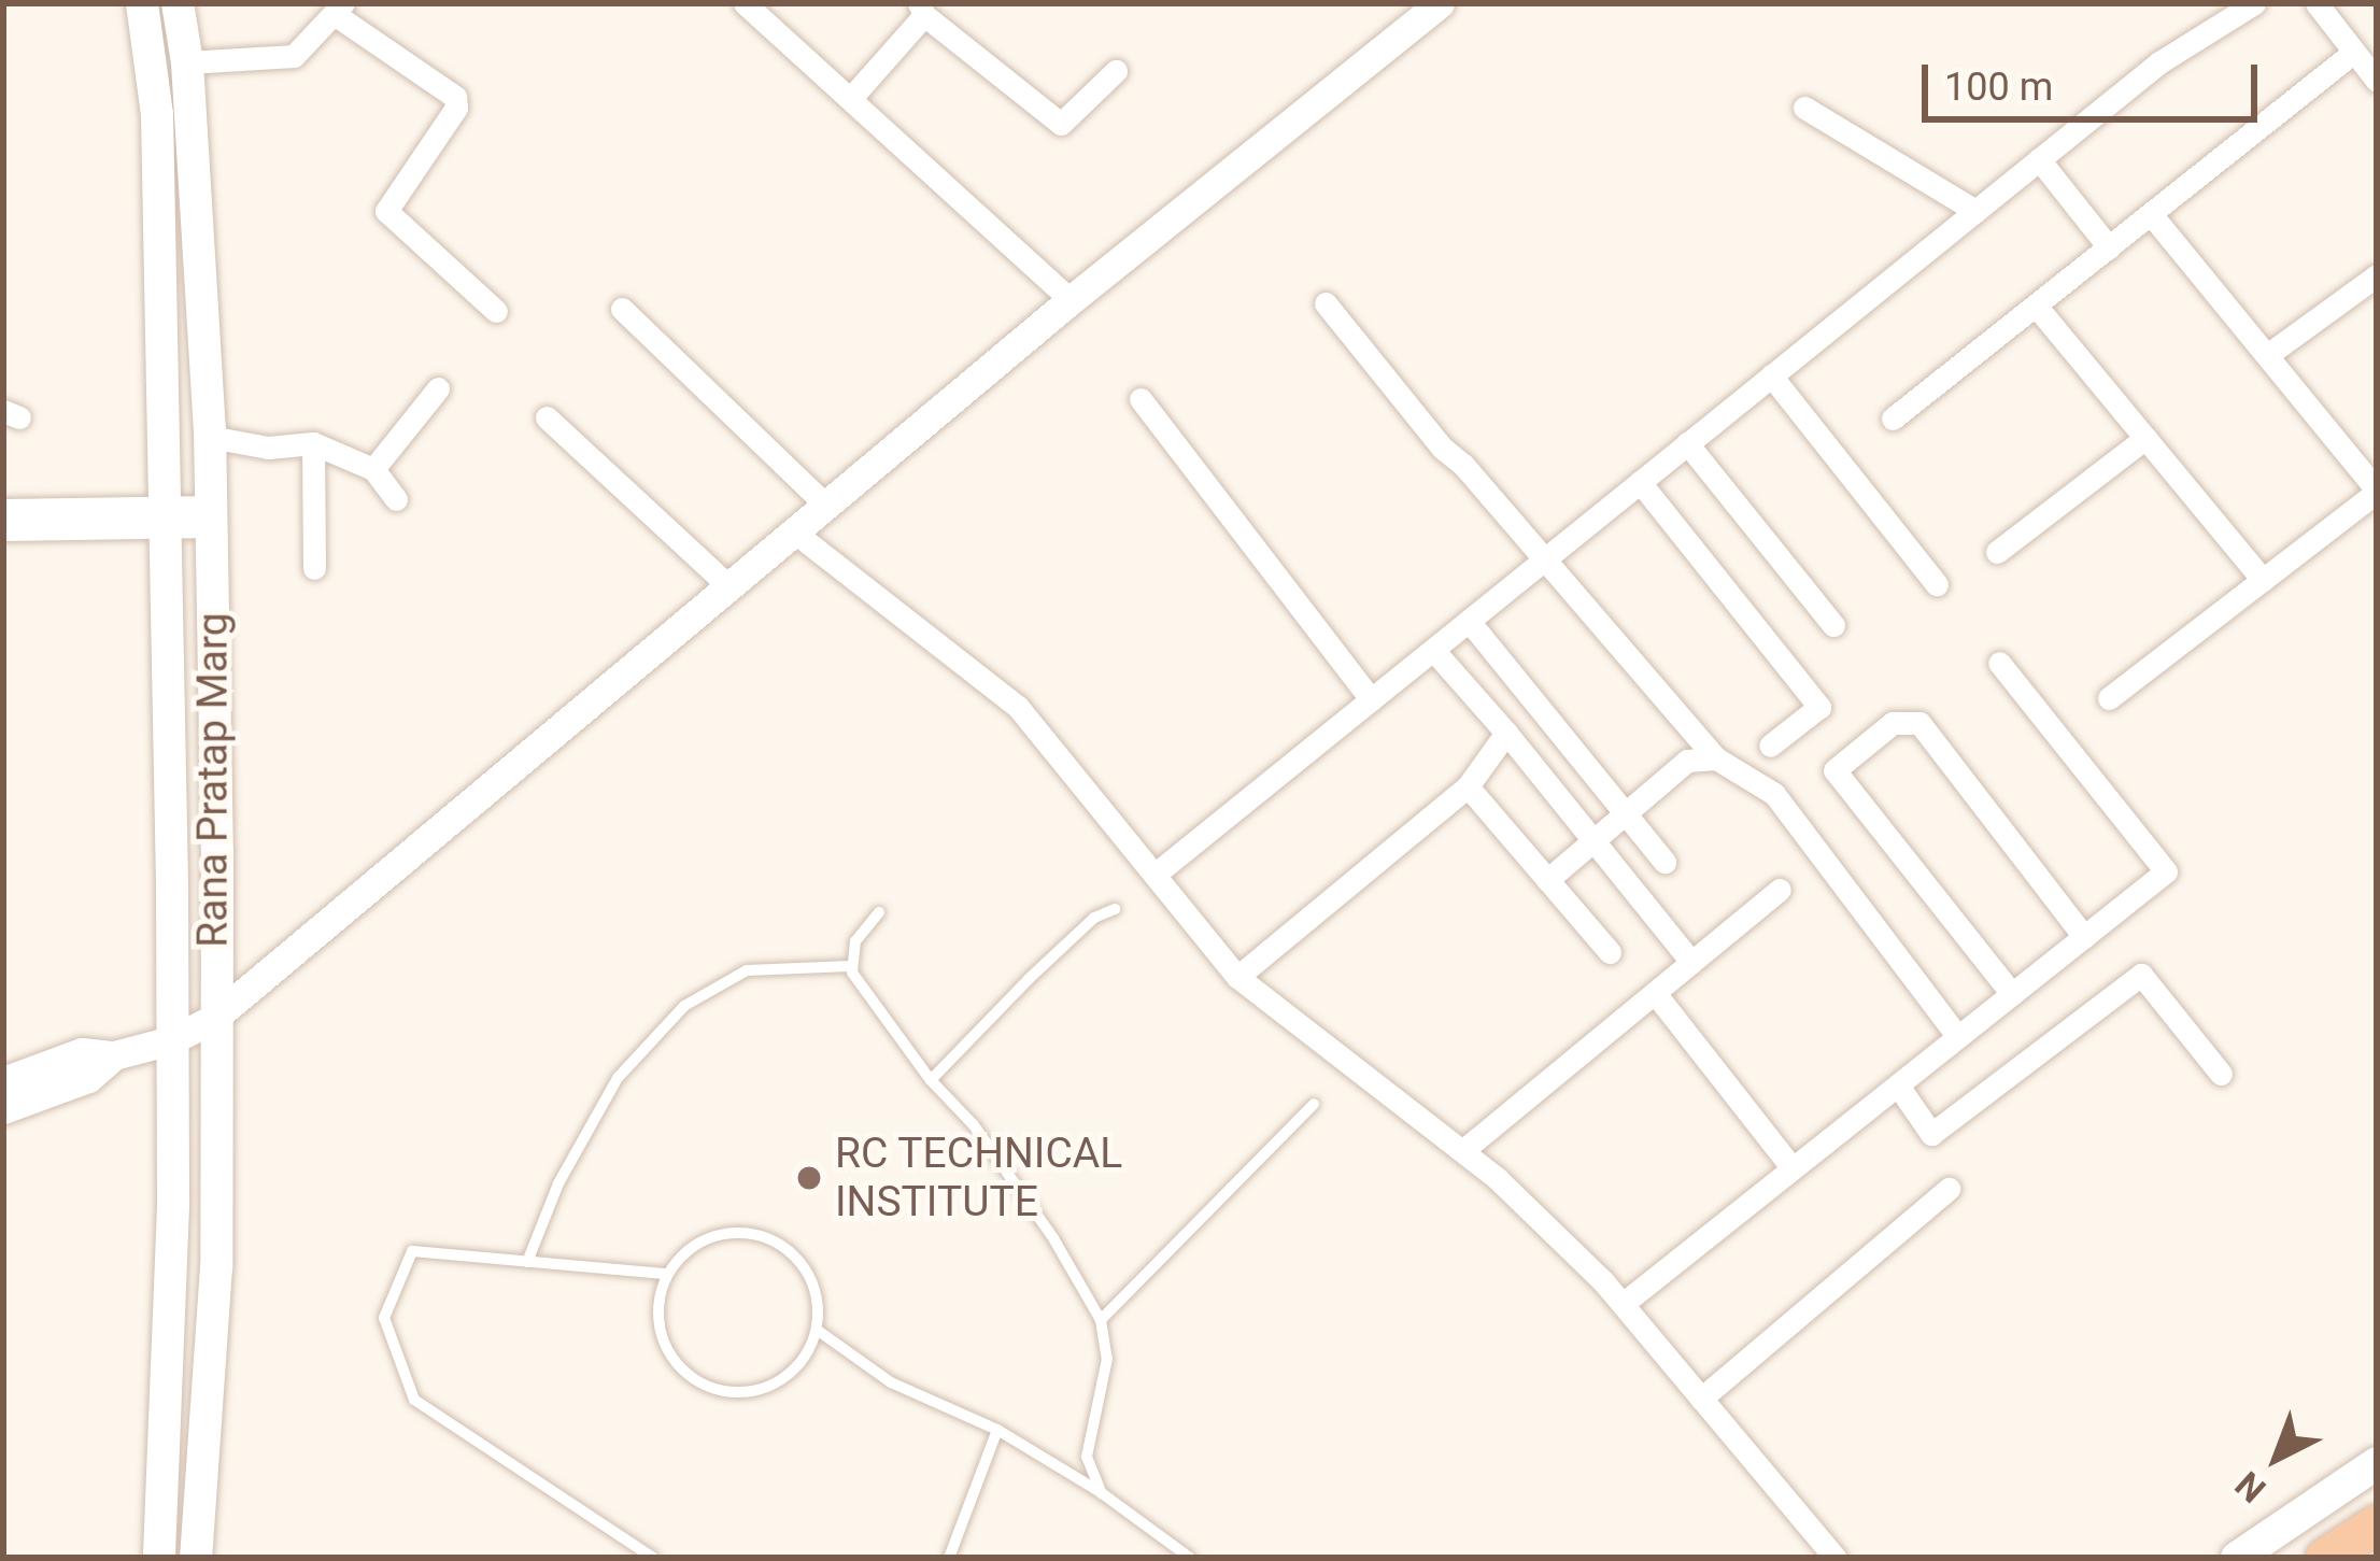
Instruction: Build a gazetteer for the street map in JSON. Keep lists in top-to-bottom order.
{
  "streets": {
    "main road": ["Rana Pratap Marg"]
  },
  "places": ["RC TECHNICAL INSTITUTE"],
  "scale_bar": "100 m",
  "north": "bottom left"
}
